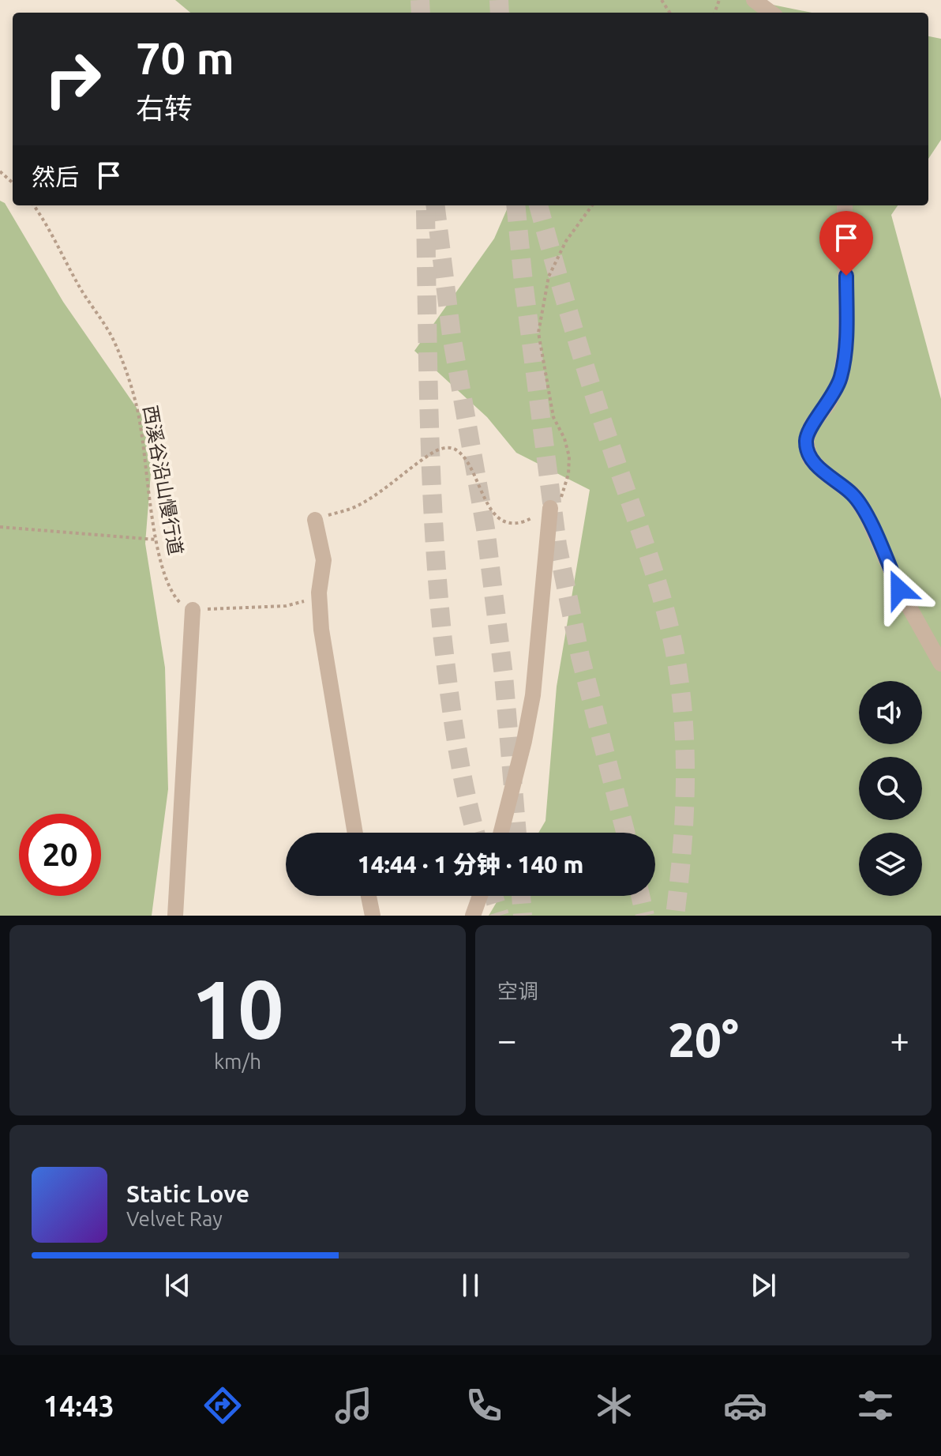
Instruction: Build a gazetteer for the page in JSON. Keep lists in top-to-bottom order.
{
  "streets": {
    "path": ["西溪谷沿山慢行道"]
  },
  "page": {
    "turn": ["70 m", "右转"],
    "then": "然后",
    "limit": "20",
    "trip": "14:44 · 1 分钟 · 140 m",
    "tile": [
      ["10", "km/h"],
      "空调"
    ],
    "heat": ["−", "20°", "+"],
    "song": ["Static Love", "Velvet Ray"],
    "tabs": "14:43"
  }
}
